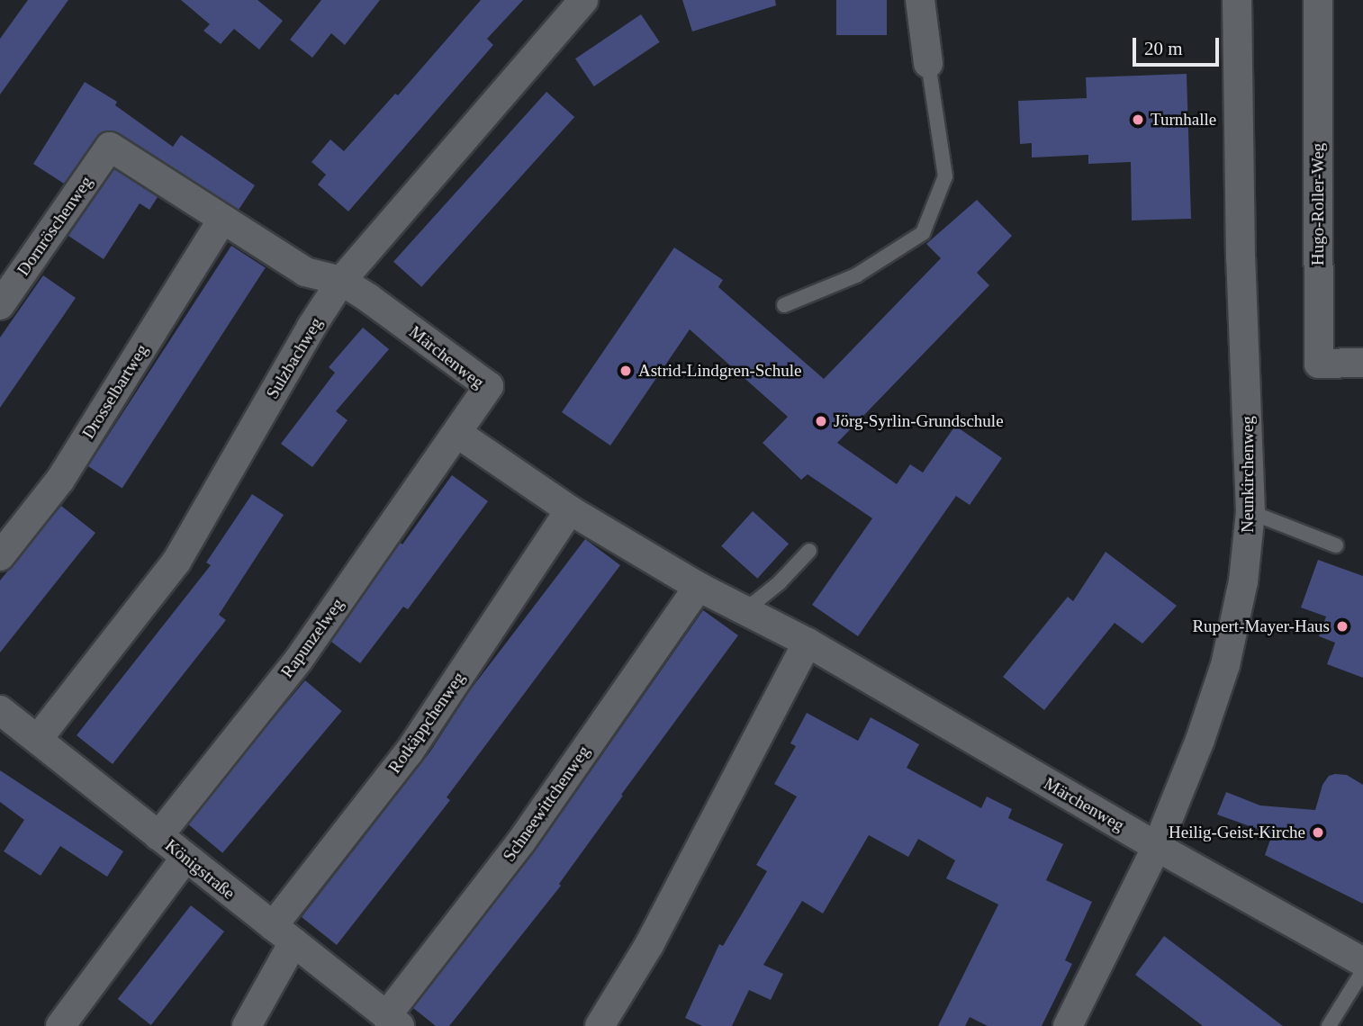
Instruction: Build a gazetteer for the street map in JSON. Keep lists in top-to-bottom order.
{
  "streets": {
    "street": [
      "Hugo-Roller-Weg",
      "Dornröschenweg",
      "Märchenweg",
      "Sulzbachweg",
      "Drosselbartweg",
      "Neunkirchenweg",
      "Rapunzelweg",
      "Rotkäppchenweg",
      "Schneewittchenweg",
      "Königstraße"
    ]
  },
  "crossings": [
    ["Dornröschenweg", "Märchenweg"],
    ["Märchenweg", "Sulzbachweg"],
    ["Märchenweg", "Drosselbartweg"],
    ["Märchenweg", "Neunkirchenweg"],
    ["Märchenweg", "Rapunzelweg"],
    ["Märchenweg", "Rotkäppchenweg"],
    ["Märchenweg", "Schneewittchenweg"],
    ["Sulzbachweg", "Königstraße"],
    ["Rapunzelweg", "Königstraße"],
    ["Rotkäppchenweg", "Königstraße"],
    ["Schneewittchenweg", "Königstraße"]
  ],
  "places": [
    "Turnhalle",
    "Astrid-Lindgren-Schule",
    "Jörg-Syrlin-Grundschule",
    "Rupert-Mayer-Haus",
    "Heilig-Geist-Kirche"
  ],
  "scale_bar": "20 m"
}
